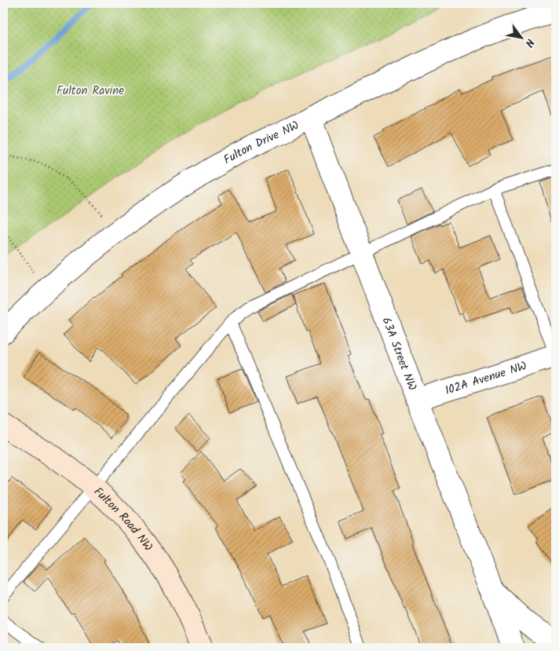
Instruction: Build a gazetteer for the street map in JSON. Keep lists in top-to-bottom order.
{
  "streets": {
    "street": [
      "Fulton Drive NW",
      "63A Street NW",
      "102A Avenue NW",
      "Fulton Road NW"
    ]
  },
  "crossings": [
    ["Fulton Drive NW", "63A Street NW"],
    ["63A Street NW", "102A Avenue NW"]
  ],
  "parks": ["Fulton Ravine"],
  "north": "bottom right"
}
